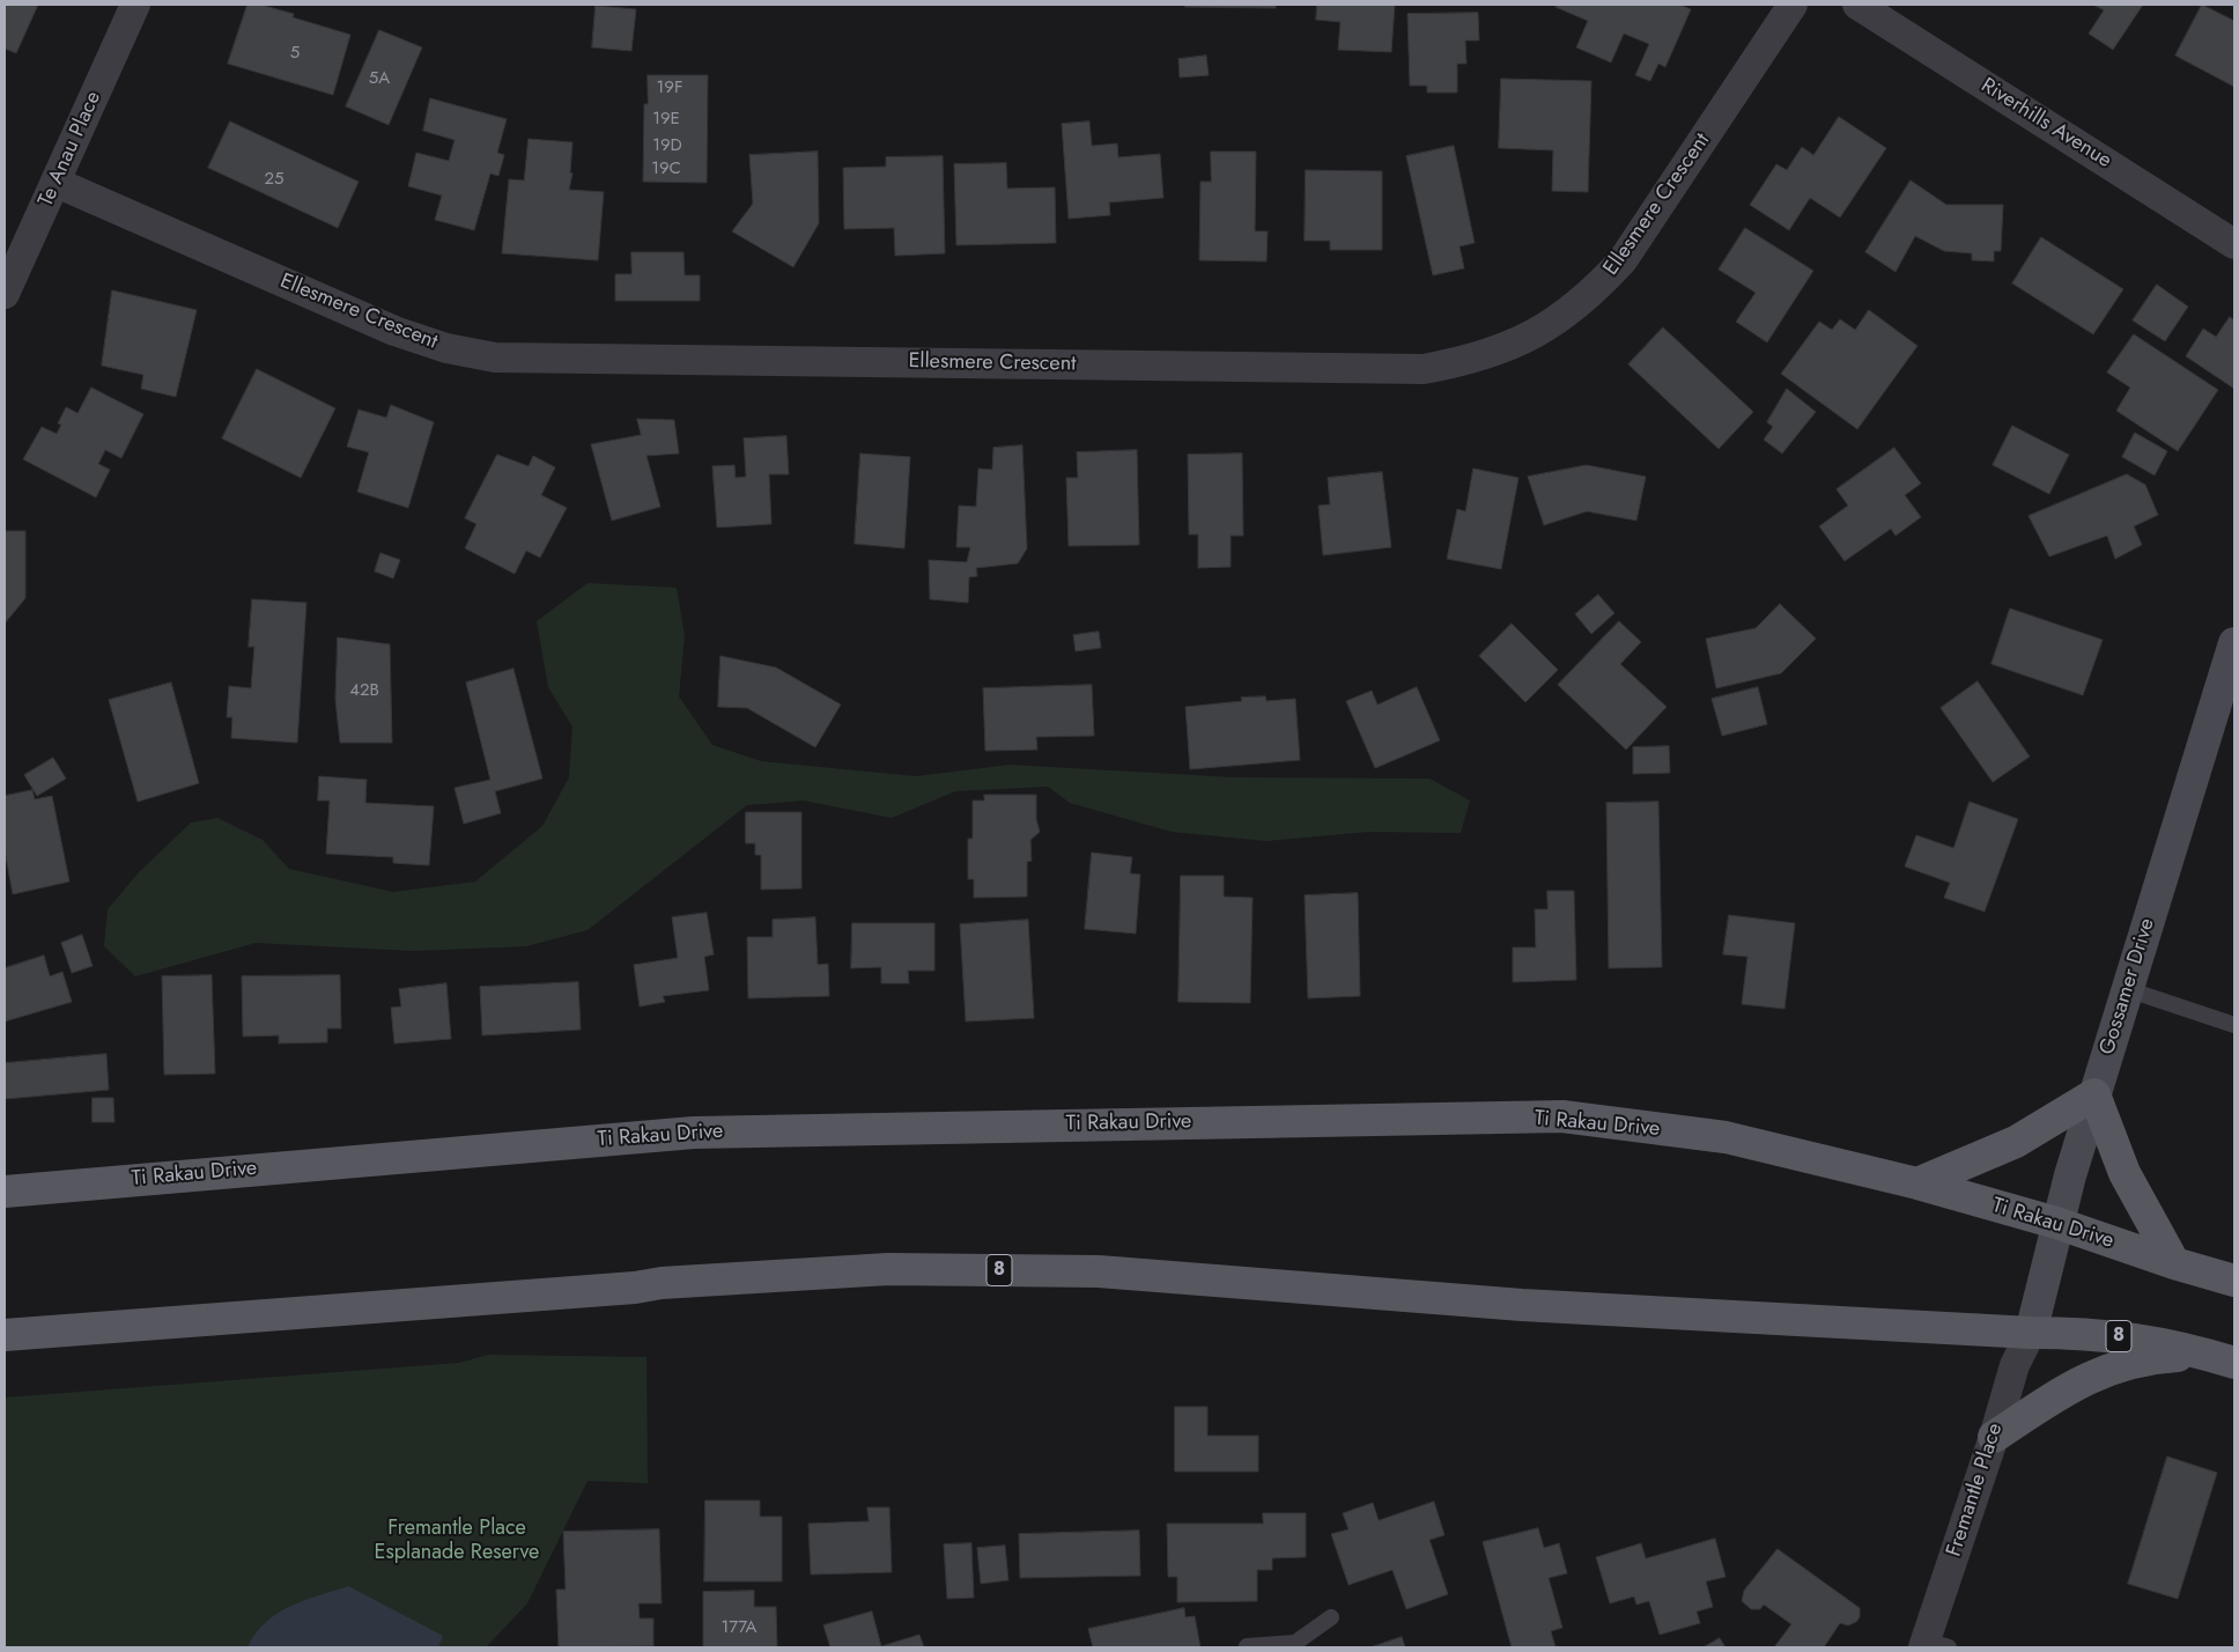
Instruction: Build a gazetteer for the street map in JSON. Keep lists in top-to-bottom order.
{
  "streets": {
    "main road": ["Gossamer Drive", "Ti Rakau Drive", "8"],
    "street": [
      "Riverhills Avenue",
      "Te Anau Place",
      "Ellesmere Crescent",
      "Fremantle Place"
    ]
  },
  "crossings": [
    ["Te Anau Place", "Ellesmere Crescent"],
    ["Gossamer Drive", "Ti Rakau Drive"],
    ["Gossamer Drive", "8"],
    ["Gossamer Drive", "Fremantle Place"],
    ["8", "Fremantle Place"]
  ],
  "parks": ["Fremantle Place Esplanade Reserve"],
  "house_numbers": [
    "5",
    "5A",
    "19F",
    "19E",
    "19D",
    "19C",
    "25",
    "42B",
    "177A"
  ]
}
